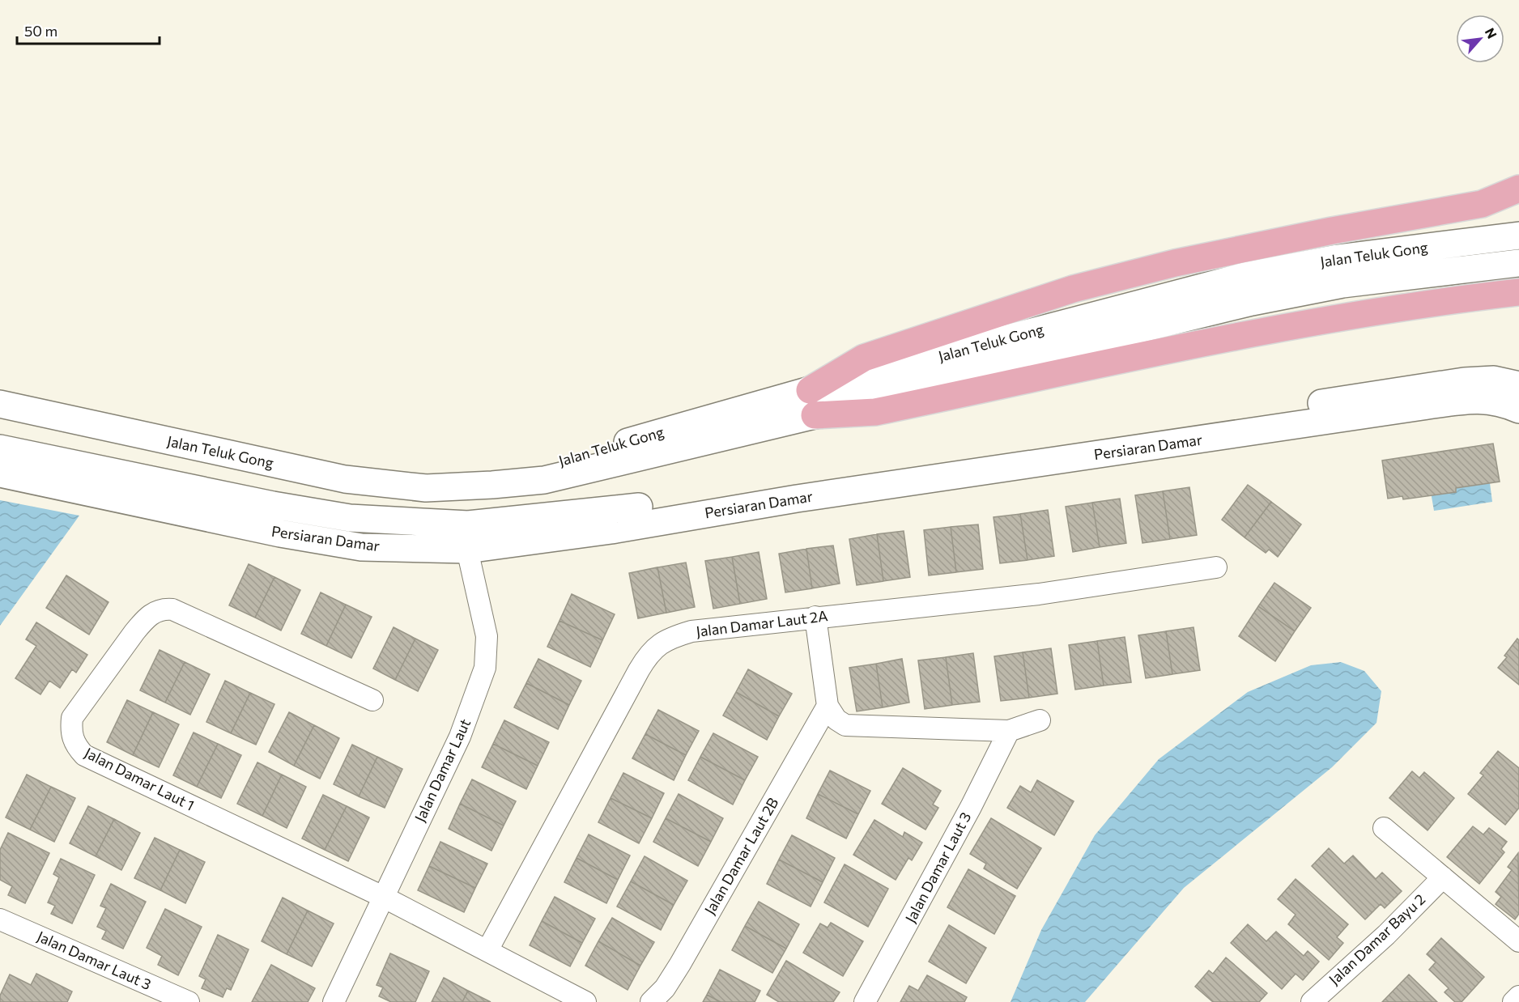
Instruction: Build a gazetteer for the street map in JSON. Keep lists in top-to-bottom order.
{
  "streets": {
    "street": [
      "Jalan Teluk Gong",
      "Persiaran Damar",
      "Jalan Damar Laut 2A",
      "Jalan Damar Laut",
      "Jalan Damar Laut 1",
      "Jalan Damar Laut 2B",
      "Jalan Damar Laut 3",
      "Jalan Damar Bayu 2"
    ]
  },
  "crossings": [
    ["Persiaran Damar", "Jalan Damar Laut"],
    ["Jalan Damar Laut", "Jalan Damar Laut 1"]
  ],
  "scale_bar": "50 m",
  "north": "top right"
}
